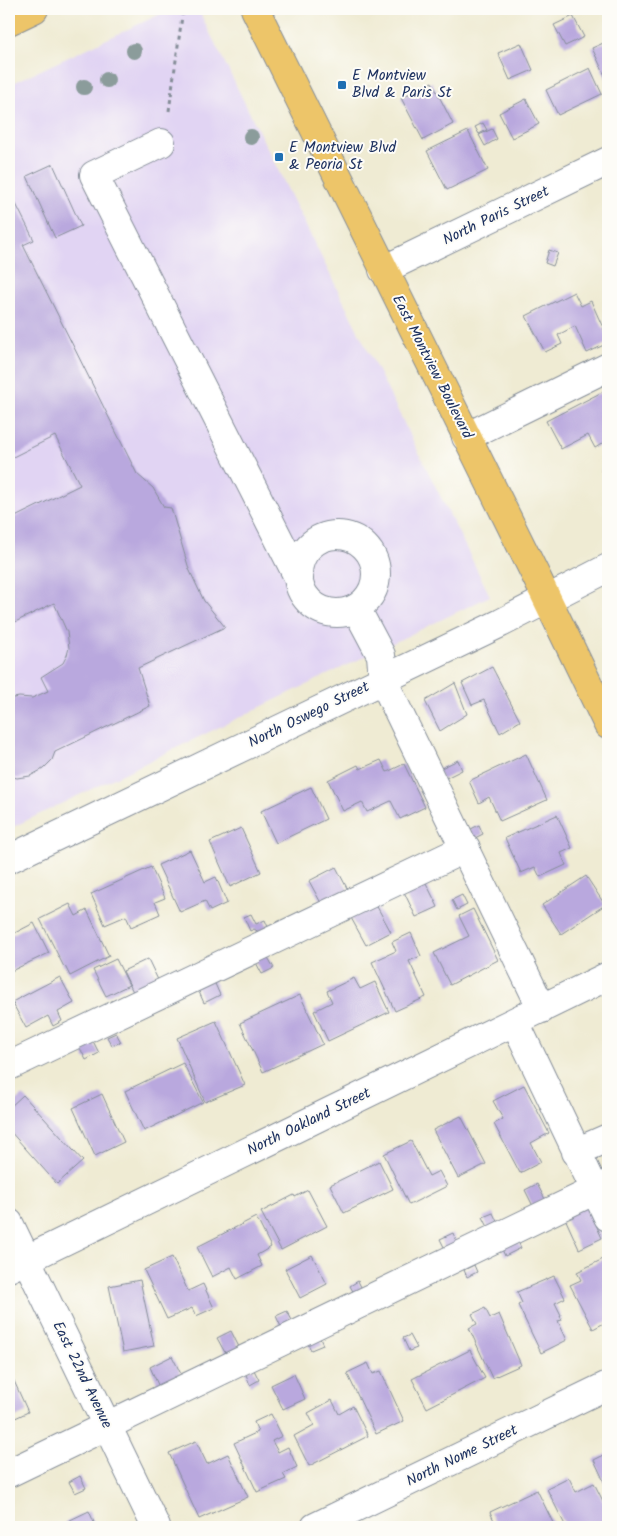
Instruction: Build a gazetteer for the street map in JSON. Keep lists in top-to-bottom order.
{
  "streets": {
    "main road": ["East Montview Boulevard"],
    "street": [
      "North Paris Street",
      "North Oswego Street",
      "North Oakland Street",
      "East 22nd Avenue",
      "North Nome Street"
    ]
  },
  "crossings": [
    ["North Paris Street", "East Montview Boulevard"],
    ["East Montview Boulevard", "North Oswego Street"],
    ["North Oakland Street", "East 22nd Avenue"]
  ],
  "places": {
    "transit": ["E Montview Blvd & Paris St", "E Montview Blvd & Peoria St"]
  }
}
